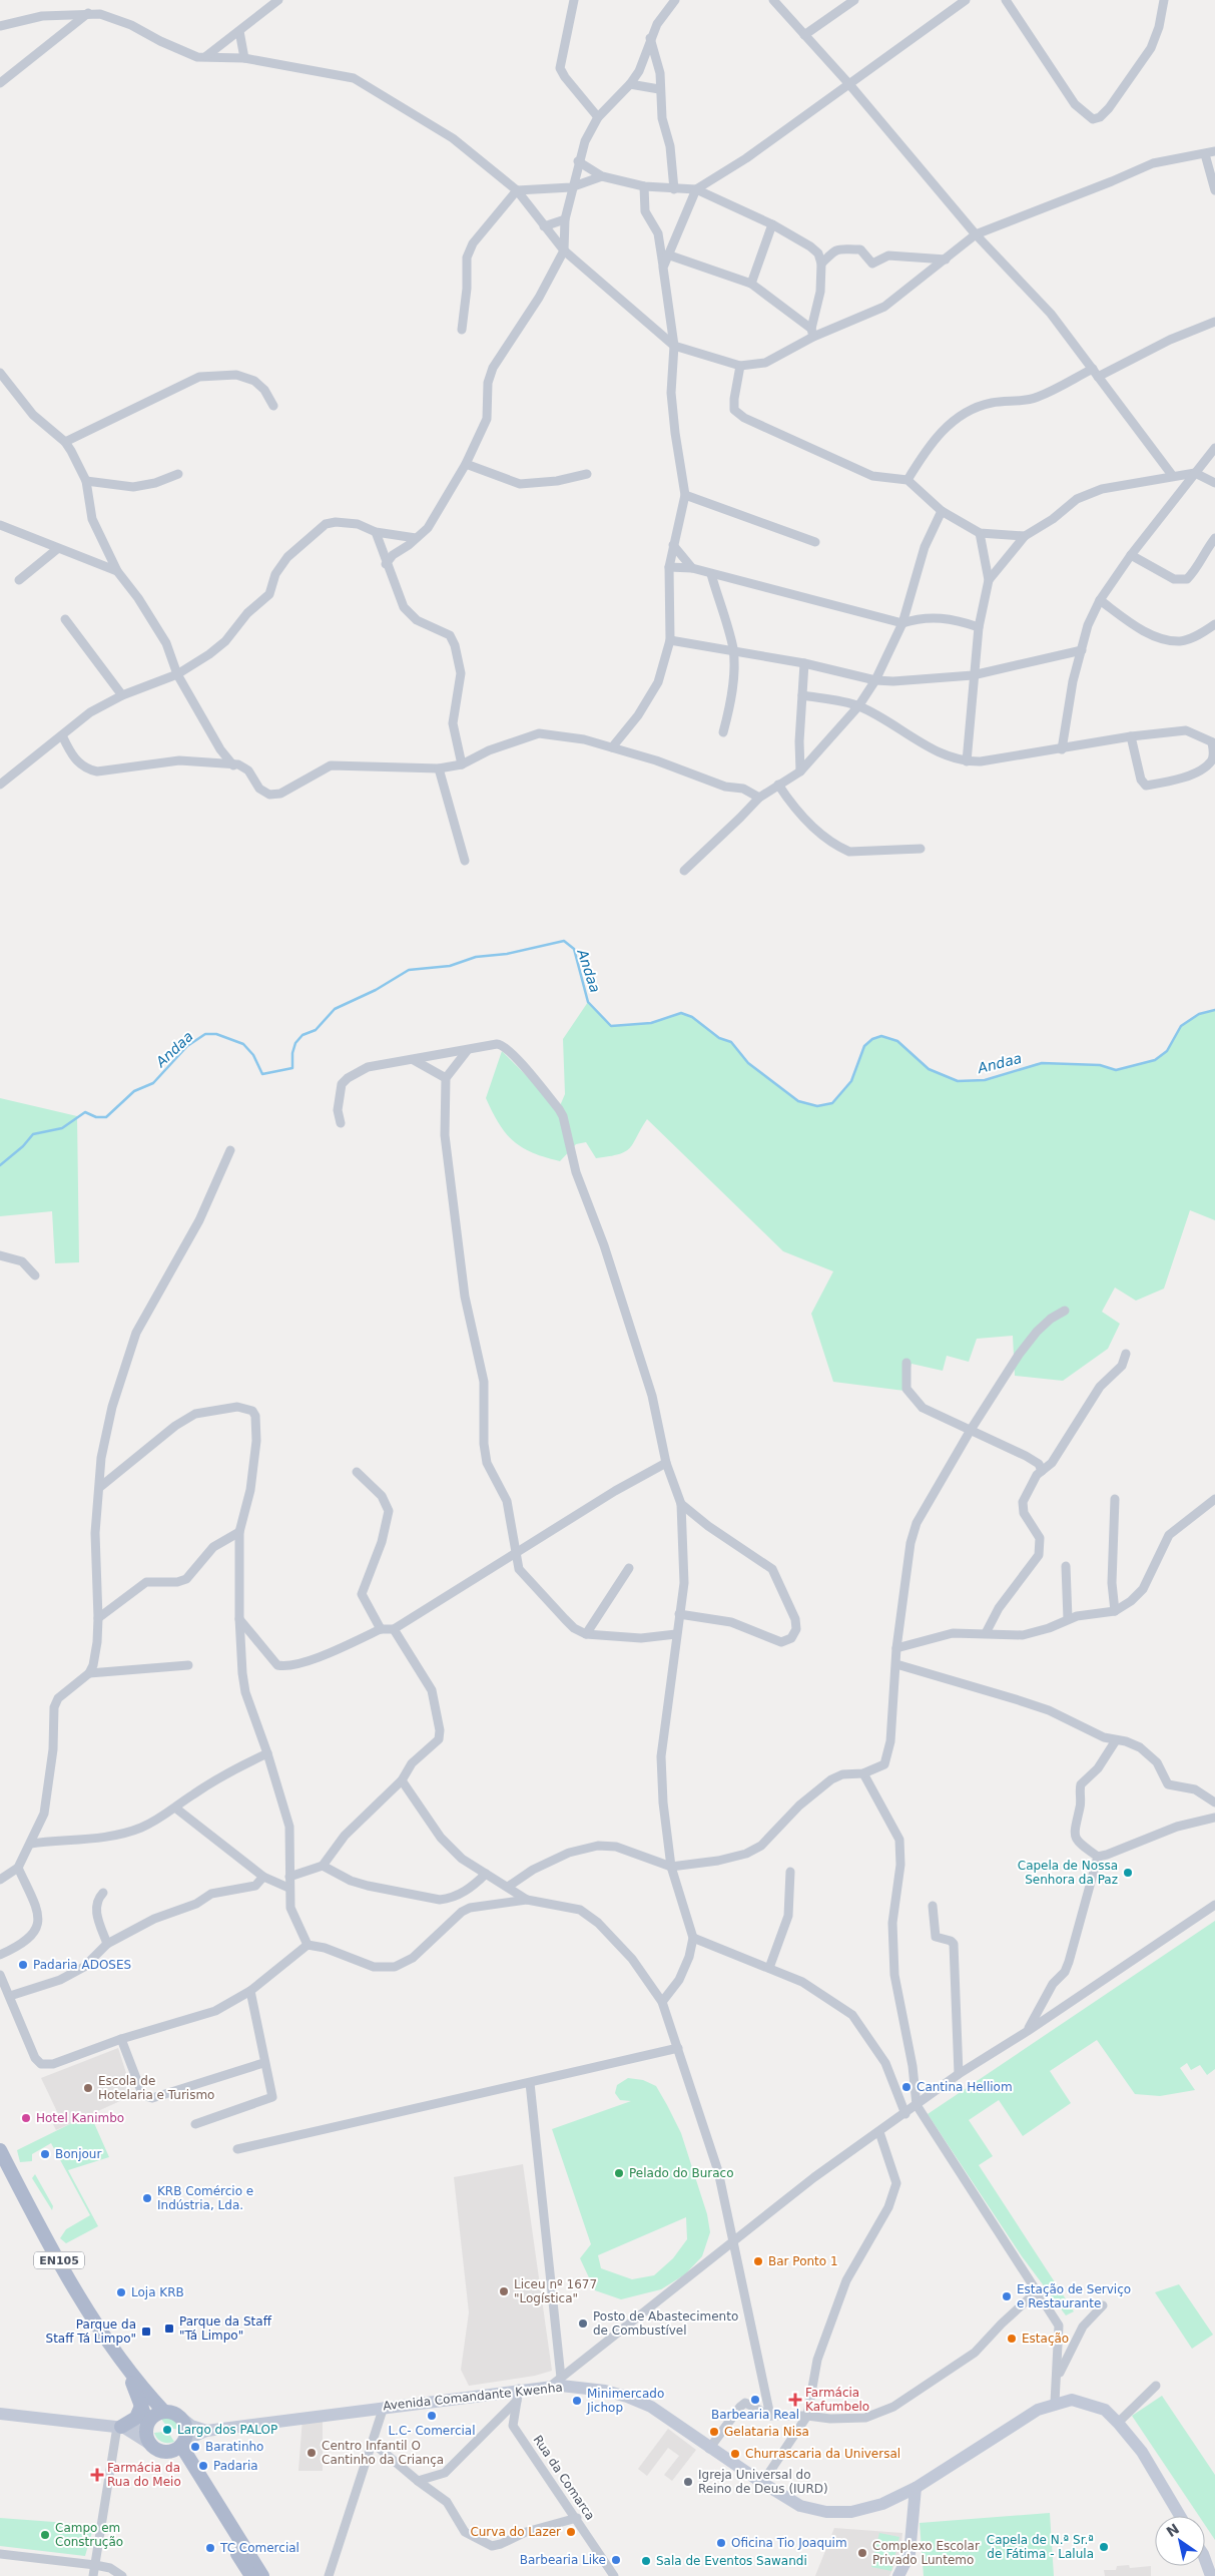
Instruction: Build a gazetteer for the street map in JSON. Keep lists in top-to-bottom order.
{
  "streets": {
    "main road": ["EN105", "Avenida Comandante Kwenha"],
    "street": ["Rua da Comarca"]
  },
  "crossings": [
    ["EN105", "Avenida Comandante Kwenha"],
    ["Avenida Comandante Kwenha", "Rua da Comarca"]
  ],
  "water": ["Andaa"],
  "places": {
    "other": [
      "Capela de Nossa Senhora da Paz",
      "Padaria ADOSES",
      "Cantina Helliom",
      "Escola de Hotelaria e Turismo",
      "Hotel Kanimbo",
      "Bonjour",
      "Pelado do Buraco",
      "KRB Comércio e Indústria, Lda.",
      "Bar Ponto 1",
      "Liceu nº 1677 \"Logística\"",
      "Loja KRB",
      "Estação de Serviço e Restaurante",
      "Posto de Abastecimento de Combustível",
      "Estação",
      "Barbearia Real",
      "Minimercado Jichop",
      "L.C- Comercial",
      "Largo dos PALOP",
      "Gelataria Nisa",
      "Baratinho",
      "Centro Infantil O Cantinho da Criança",
      "Churrascaria da Universal",
      "Padaria",
      "Igreja Universal do Reino de Deus (IURD)",
      "Curva do Lazer",
      "Campo em Construção",
      "Oficina Tio Joaquim",
      "Capela de N.ª Sr.ª de Fátima - Lalula",
      "TC Comercial",
      "Complexo Escolar Privado Luntemo",
      "Barbearia Like",
      "Sala de Eventos Sawandi"
    ],
    "transit": ["Parque da Staff \"Tá Limpo\"", "Parque da Staff Tá Limpo\""],
    "health": ["Farmácia Kafumbelo", "Farmácia da Rua do Meio"]
  },
  "north": "top left"
}
